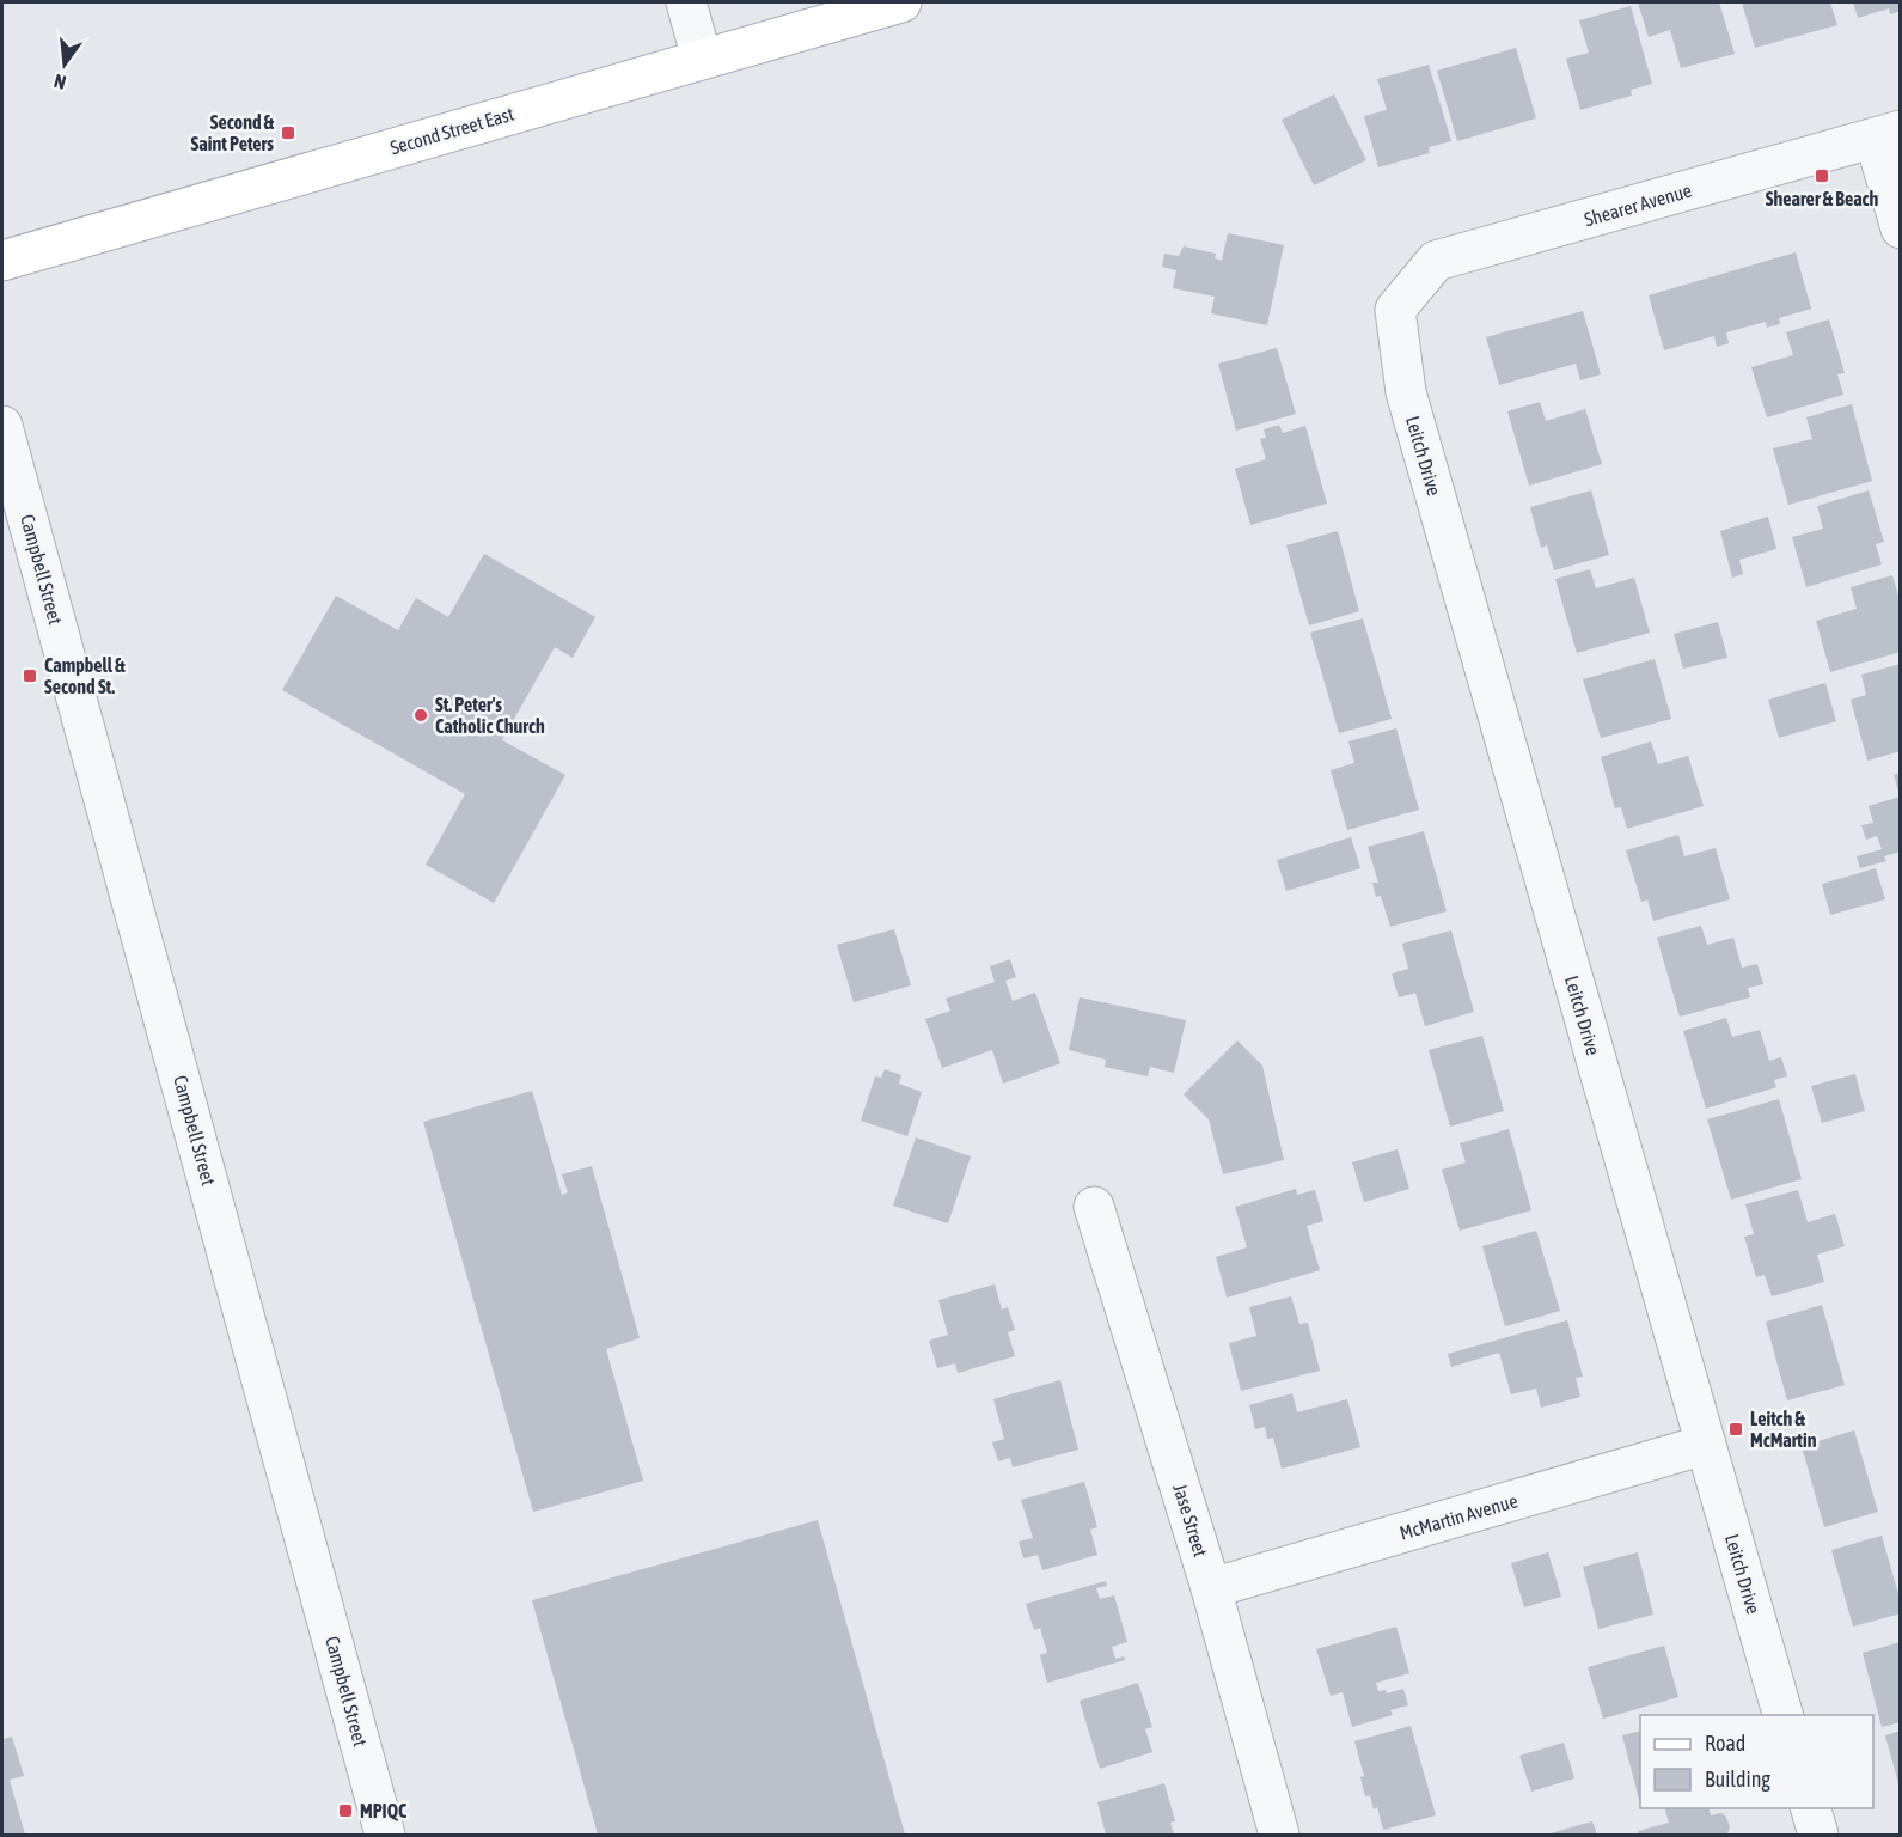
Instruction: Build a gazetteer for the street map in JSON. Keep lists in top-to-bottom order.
{
  "streets": {
    "main road": ["Second Street East"],
    "street": [
      "Shearer Avenue",
      "Leitch Drive",
      "Campbell Street",
      "McMartin Avenue",
      "Jase Street"
    ]
  },
  "crossings": [
    ["Shearer Avenue", "Leitch Drive"],
    ["Leitch Drive", "McMartin Avenue"],
    ["McMartin Avenue", "Jase Street"]
  ],
  "places": {
    "transit": [
      "Second & Saint Peters",
      "Shearer & Beach",
      "Campbell & Second St.",
      "Leitch & McMartin",
      "MPIQC"
    ],
    "other": ["St. Peter's Catholic Church"]
  },
  "legend": ["Road", "Building"],
  "north": "bottom"
}
